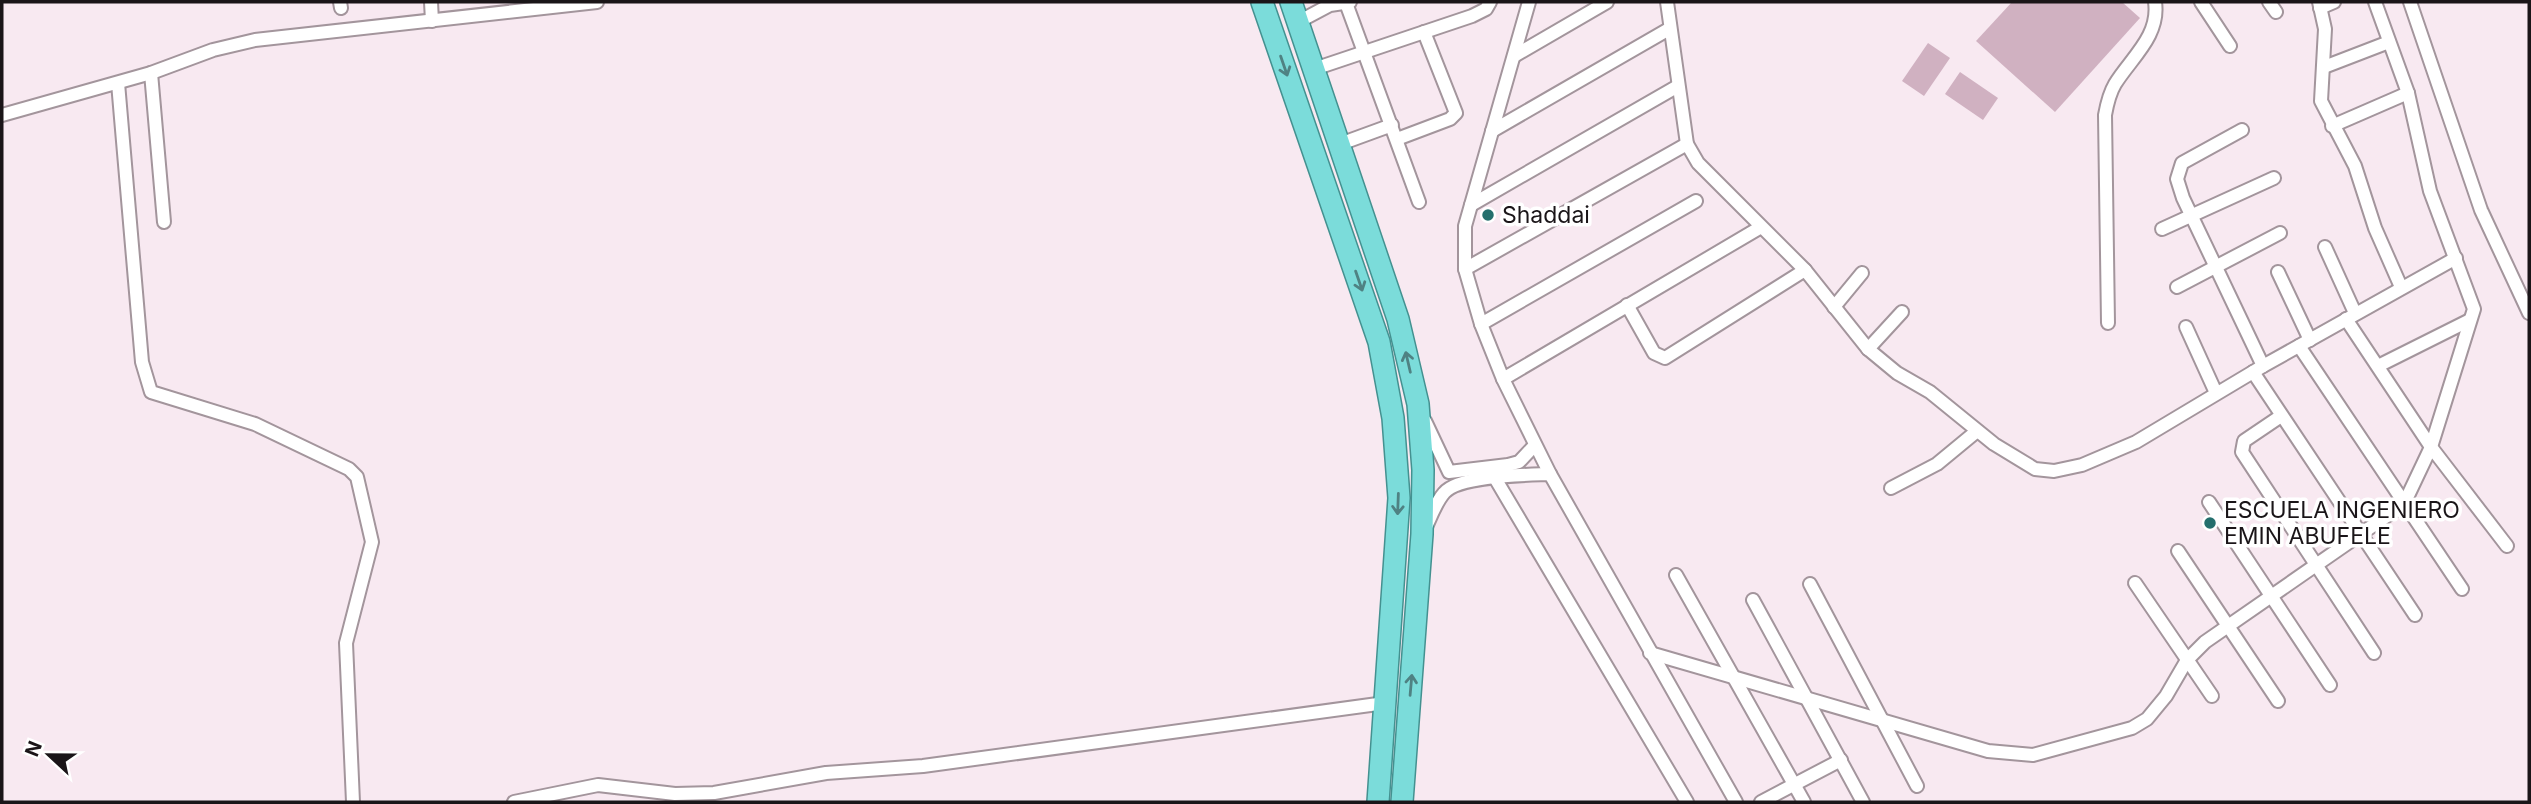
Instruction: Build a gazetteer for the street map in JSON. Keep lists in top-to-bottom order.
{
  "places": ["Shaddai", "ESCUELA INGENIERO EMIN ABUFELE"],
  "north": "left"
}
